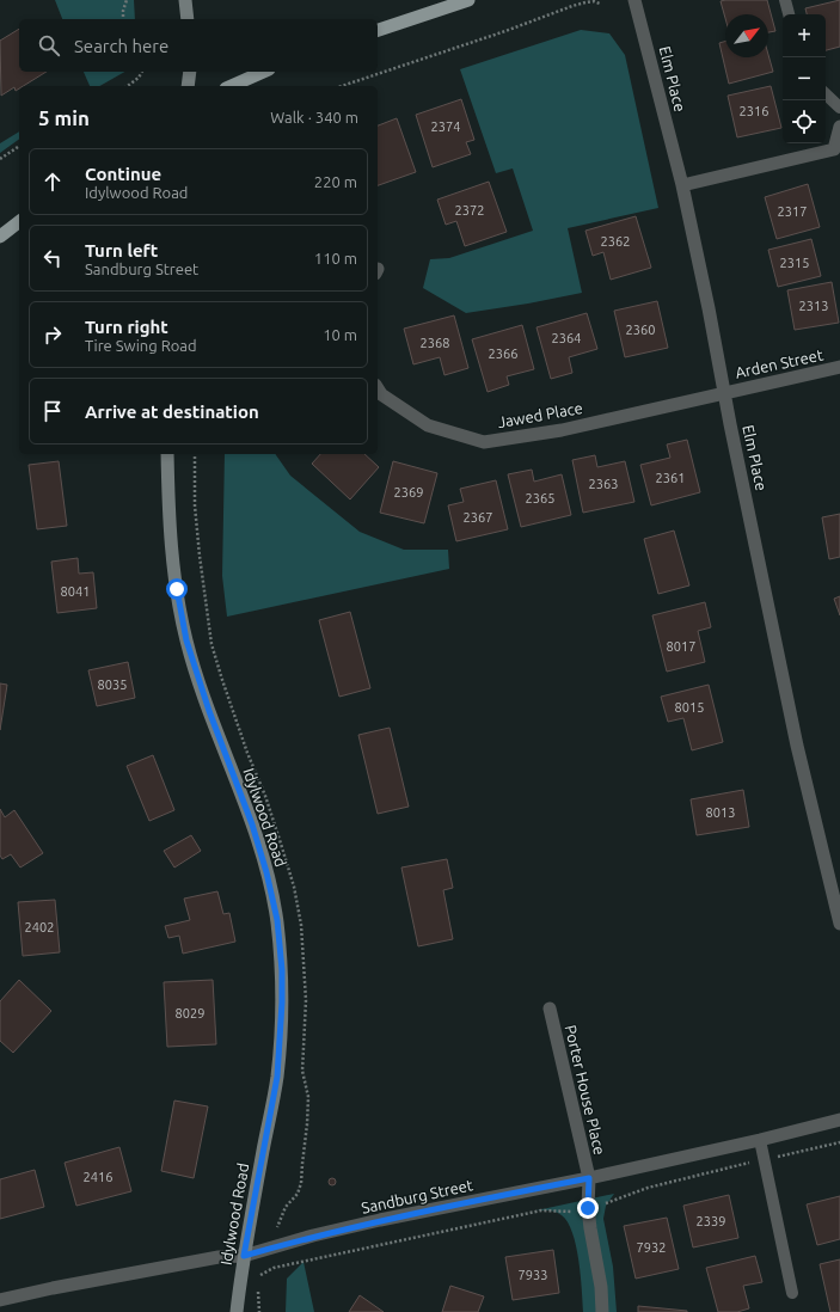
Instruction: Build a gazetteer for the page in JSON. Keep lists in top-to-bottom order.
{
  "streets": {
    "main road": ["Idylwood Road"],
    "street": [
      "Elm Place",
      "Arden Street",
      "Jawed Place",
      "Porter House Place",
      "Sandburg Street"
    ]
  },
  "crossings": [
    ["Elm Place", "Arden Street"],
    ["Elm Place", "Jawed Place"],
    ["Arden Street", "Jawed Place"],
    ["Idylwood Road", "Sandburg Street"],
    ["Porter House Place", "Sandburg Street"]
  ],
  "house_numbers": [
    "2316",
    "2374",
    "2372",
    "2317",
    "2362",
    "2315",
    "2313",
    "2360",
    "2364",
    "2368",
    "2366",
    "2361",
    "2363",
    "2369",
    "2365",
    "2367",
    "8041",
    "8017",
    "8035",
    "8015",
    "8013",
    "2402",
    "8029",
    "2416",
    "2339",
    "7932",
    "7933"
  ],
  "north": "top right",
  "page": {
    "map_buttons": ["+", "−"],
    "search": "Search here",
    "heading": ["5 min", "Walk · 340 m"],
    "list": [
      ["Continue", "Idylwood Road", "220 m"],
      ["Turn left", "Sandburg Street", "110 m"],
      ["Turn right", "Tire Swing Road", "10 m"],
      "Arrive at destination"
    ]
  }
}
